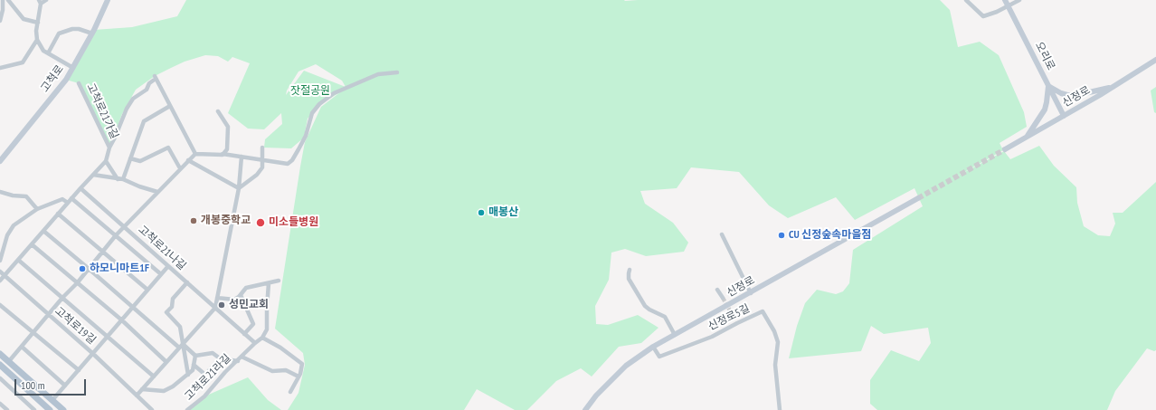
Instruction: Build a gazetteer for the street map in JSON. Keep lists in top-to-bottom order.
{
  "streets": {
    "main road": ["오리로", "고척로", "신정로"],
    "street": [
      "고척로21가길",
      "고척로21나길",
      "신정로5길",
      "고척로19길",
      "고척로21라길"
    ]
  },
  "crossings": [
    ["오리로", "신정로"],
    ["신정로", "신정로5길"],
    ["고척로21가길", "고척로21나길"],
    ["고척로21가길", "고척로19길"],
    ["고척로21나길", "고척로19길"],
    ["고척로21나길", "고척로21라길"]
  ],
  "parks": ["잣절공원"],
  "places": [
    "매봉산",
    "개봉중학교",
    "미소들병원",
    "CU 신정숲속마을점",
    "하모니마트1F",
    "성민교회"
  ],
  "scale_bar": "100 m"
}
